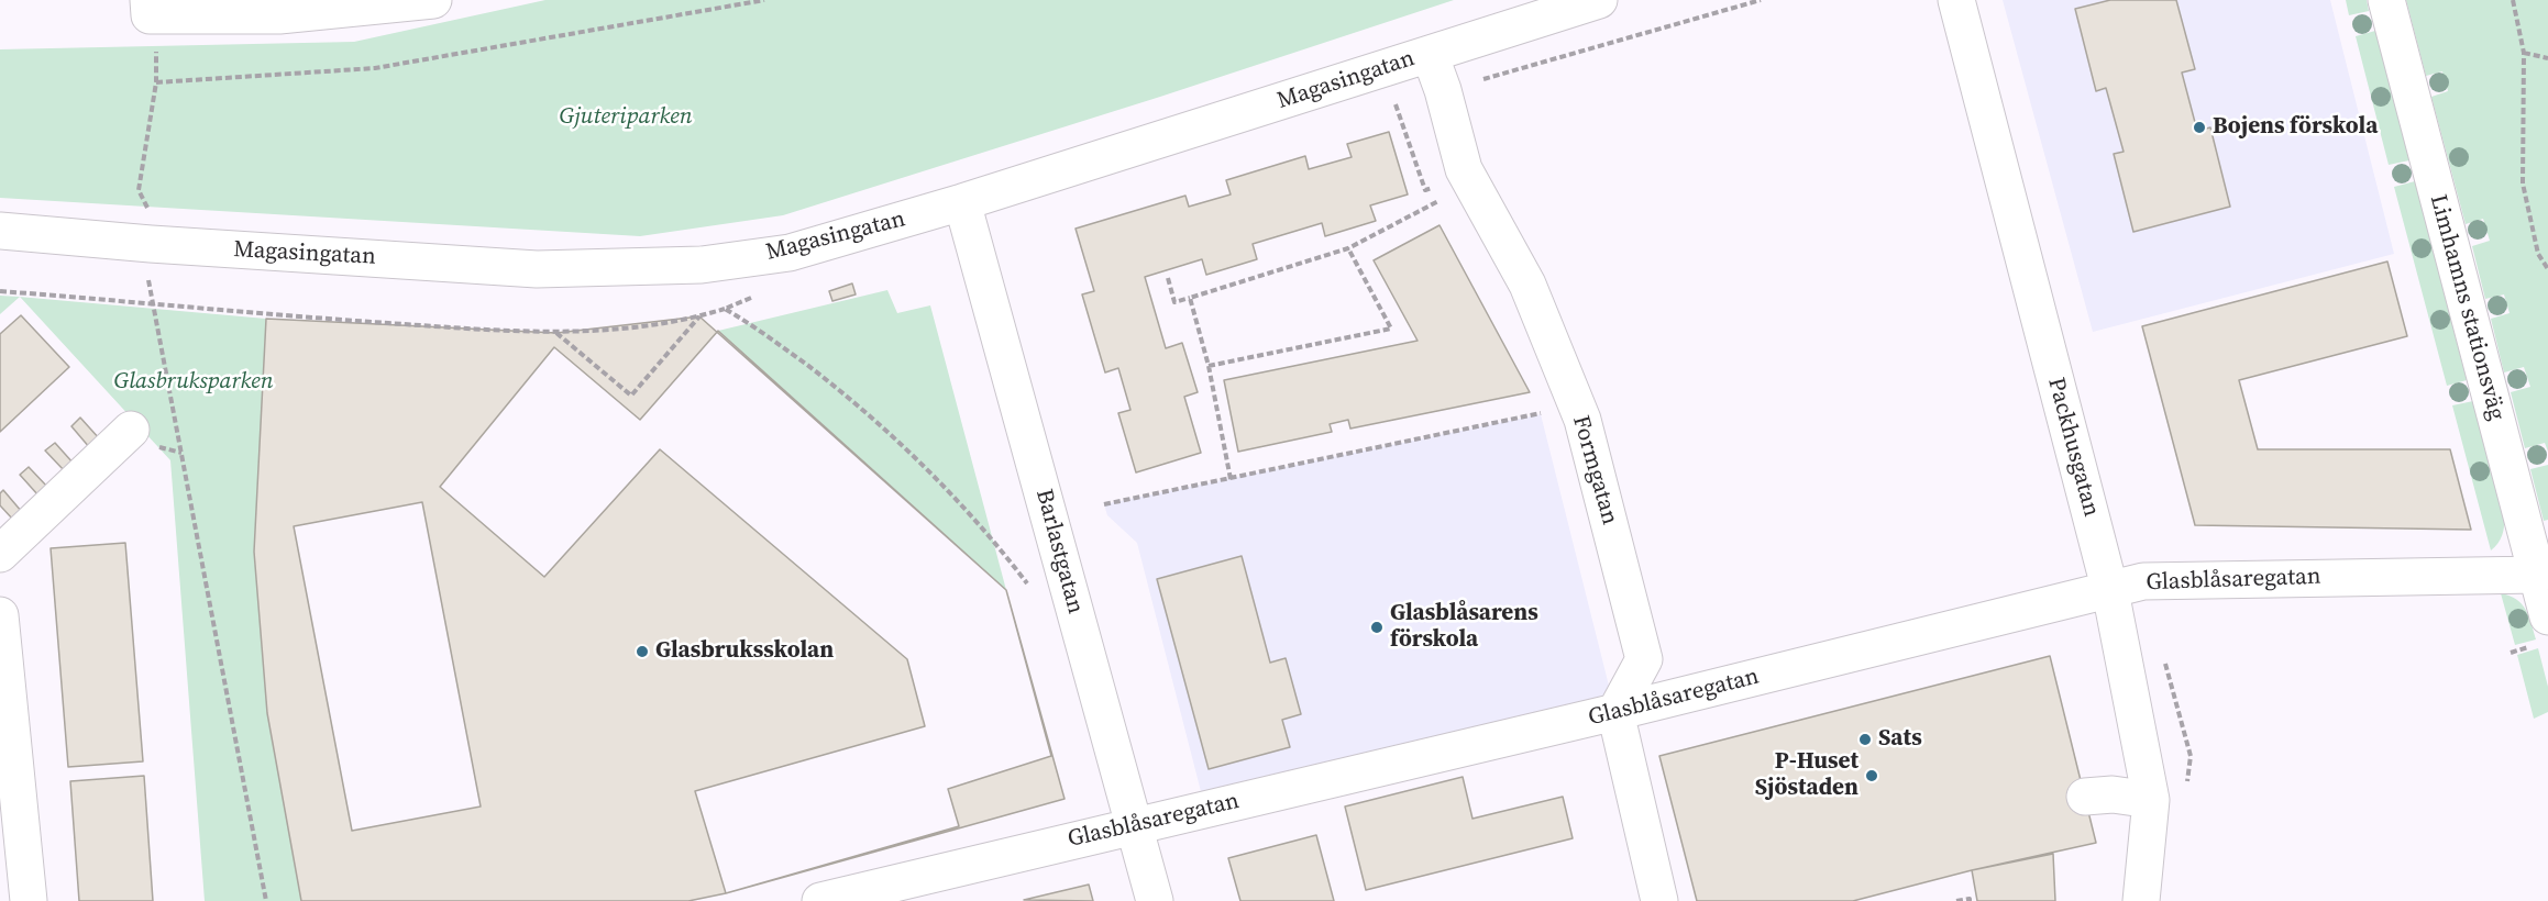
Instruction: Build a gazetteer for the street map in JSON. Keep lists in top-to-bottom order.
{
  "streets": {
    "street": [
      "Magasingatan",
      "Limhamns stationsväg",
      "Packhusgatan",
      "Formgatan",
      "Barlastgatan",
      "Glasblåsaregatan"
    ]
  },
  "crossings": [
    ["Magasingatan", "Formgatan"],
    ["Magasingatan", "Barlastgatan"],
    ["Limhamns stationsväg", "Glasblåsaregatan"],
    ["Packhusgatan", "Glasblåsaregatan"],
    ["Formgatan", "Glasblåsaregatan"],
    ["Barlastgatan", "Glasblåsaregatan"]
  ],
  "parks": ["Gjuteriparken", "Glasbruksparken"],
  "places": [
    "Bojens förskola",
    "Glasblåsarens förskola",
    "Glasbruksskolan",
    "Sats",
    "P-Huset Sjöstaden"
  ]
}
